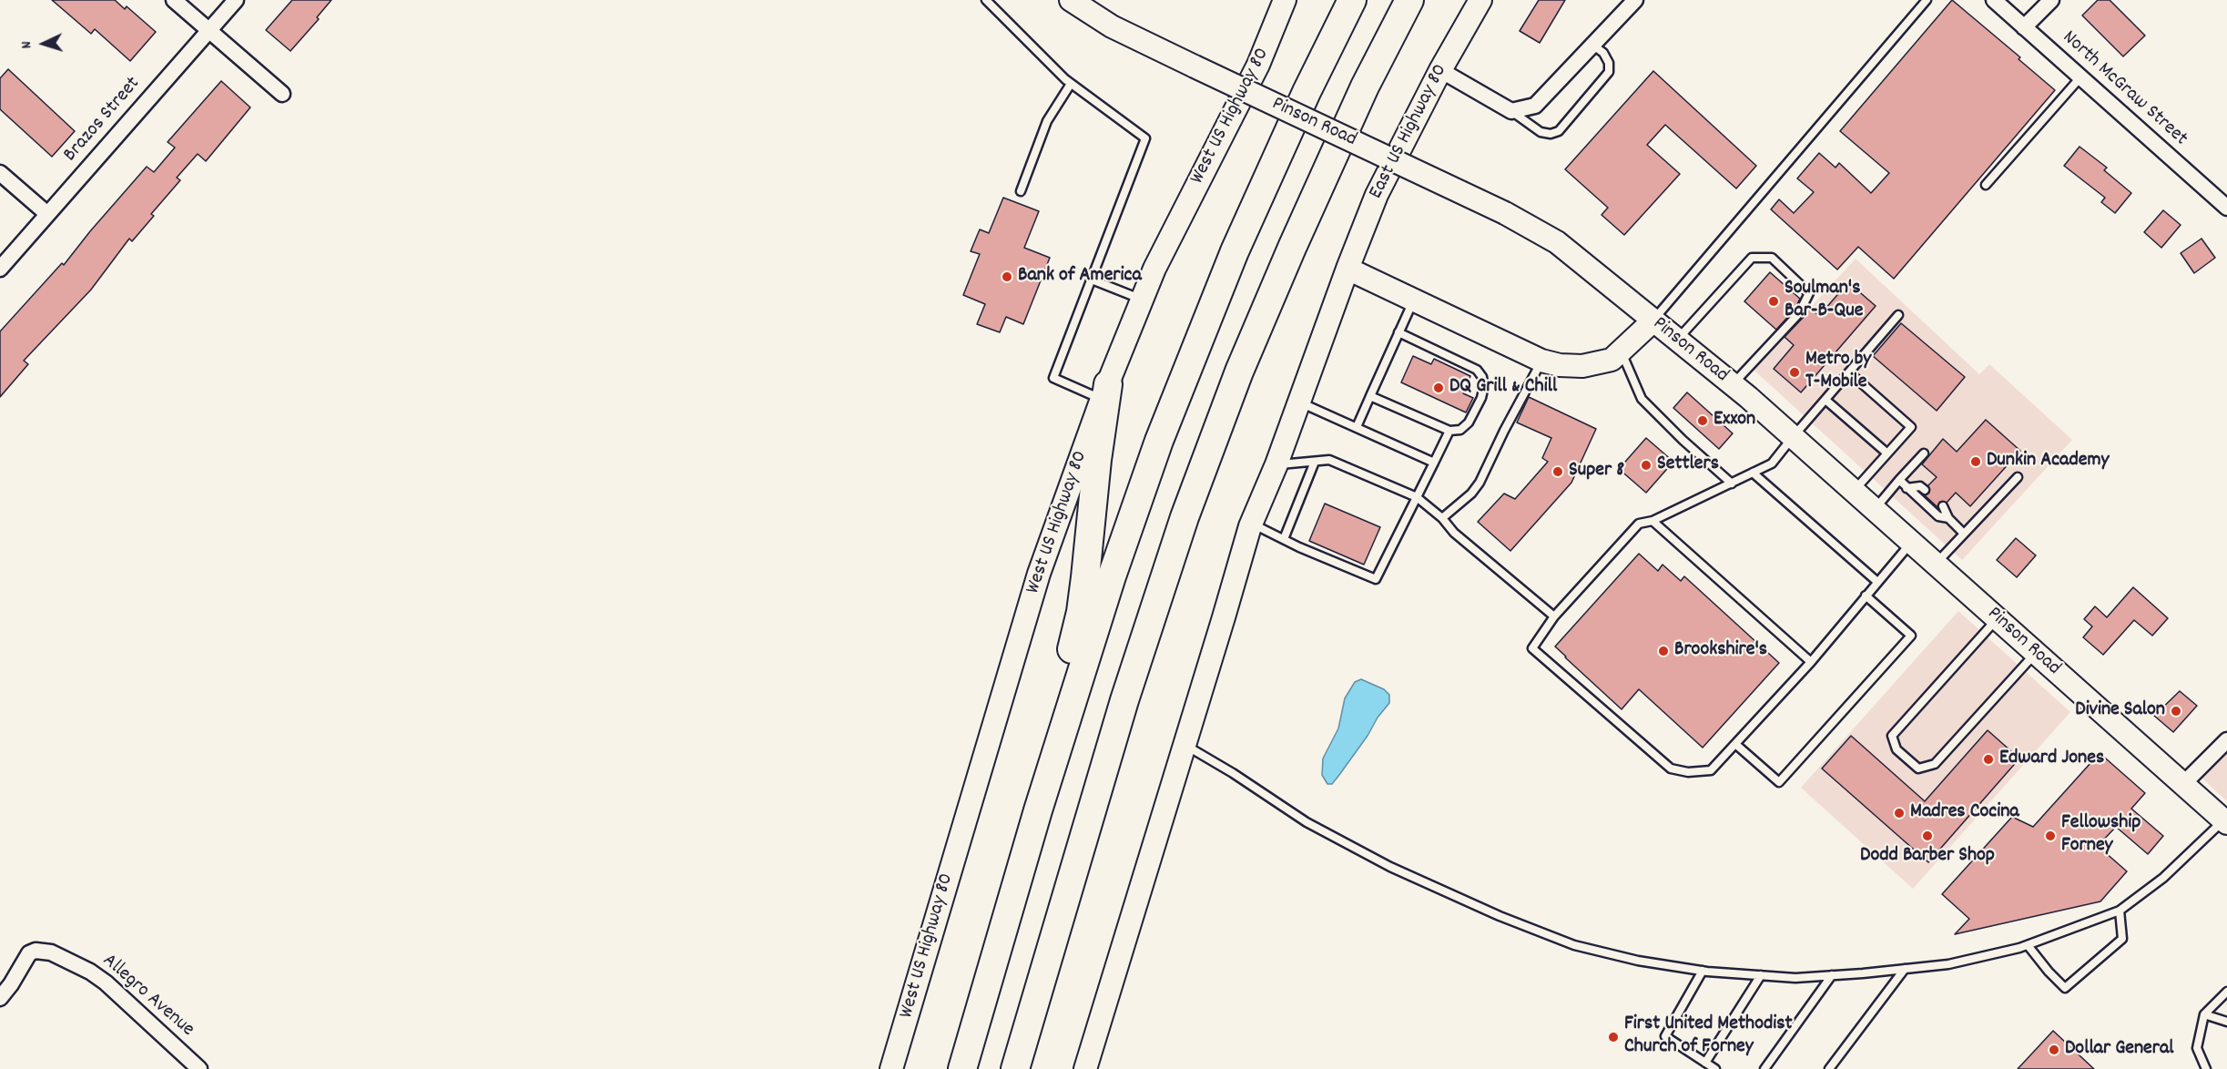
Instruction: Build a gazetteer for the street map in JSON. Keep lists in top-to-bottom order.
{
  "streets": {
    "main road": ["West US Highway 80", "Pinson Road", "East US Highway 80"],
    "street": ["North McGraw Street", "Brazos Street", "Allegro Avenue"]
  },
  "places": [
    "Bank of America",
    "Soulman's Bar-B-Que",
    "Metro by T-Mobile",
    "DQ Grill & Chill",
    "Exxon",
    "Dunkin Academy",
    "Settlers",
    "Super 8",
    "Brookshire's",
    "Divine Salon",
    "Edward Jones",
    "Madres Cocina",
    "Dodd Barber Shop",
    "Fellowship Forney",
    "First United Methodist Church of Forney",
    "Dollar General"
  ],
  "north": "left"
}
